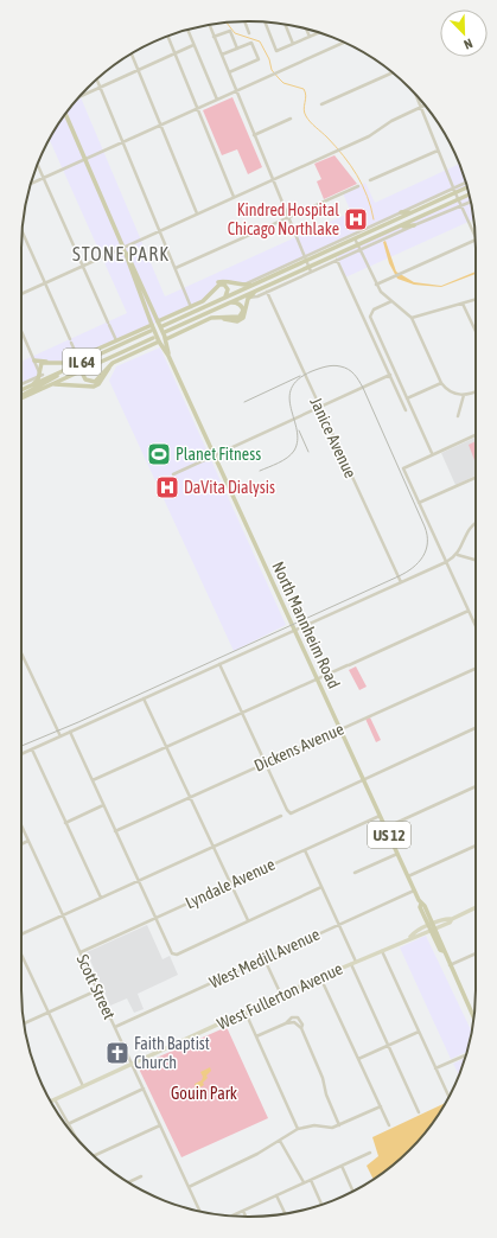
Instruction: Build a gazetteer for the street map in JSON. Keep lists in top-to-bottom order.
{
  "streets": {
    "main road": ["IL 64", "North Mannheim Road", "US 12"],
    "street": [
      "Janice Avenue",
      "Dickens Avenue",
      "Lyndale Avenue",
      "West Medill Avenue",
      "Scott Street",
      "West Fullerton Avenue"
    ]
  },
  "crossings": [
    ["North Mannheim Road", "Dickens Avenue"],
    ["North Mannheim Road", "Lyndale Avenue"],
    ["North Mannheim Road", "West Medill Avenue"],
    ["North Mannheim Road", "West Fullerton Avenue"],
    ["Lyndale Avenue", "Scott Street"],
    ["West Medill Avenue", "Scott Street"],
    ["Scott Street", "West Fullerton Avenue"]
  ],
  "districts": ["STONE PARK"],
  "parks": ["Gouin Park"],
  "places": {
    "hospital": ["Kindred Hospital Chicago Northlake", "DaVita Dialysis"],
    "sports": ["Planet Fitness"],
    "church": ["Faith Baptist Church"]
  },
  "north": "bottom right"
}
